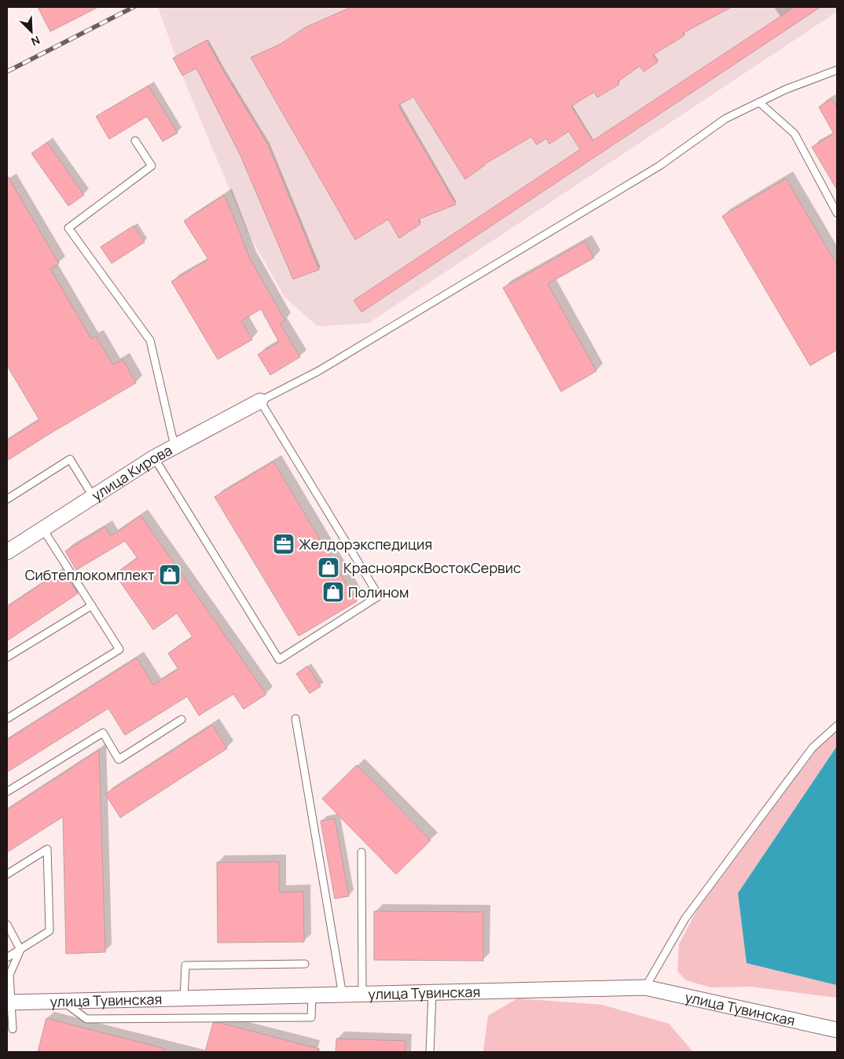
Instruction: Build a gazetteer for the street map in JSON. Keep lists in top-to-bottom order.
{
  "streets": {
    "street": ["улица Кирова", "улица Тувинская"]
  },
  "places": {
    "office": ["Желдорэкспедиция"],
    "shop": ["КрасноярскВостокСервис", "Сибтеплокомплект", "Полином"]
  },
  "north": "bottom right"
}
